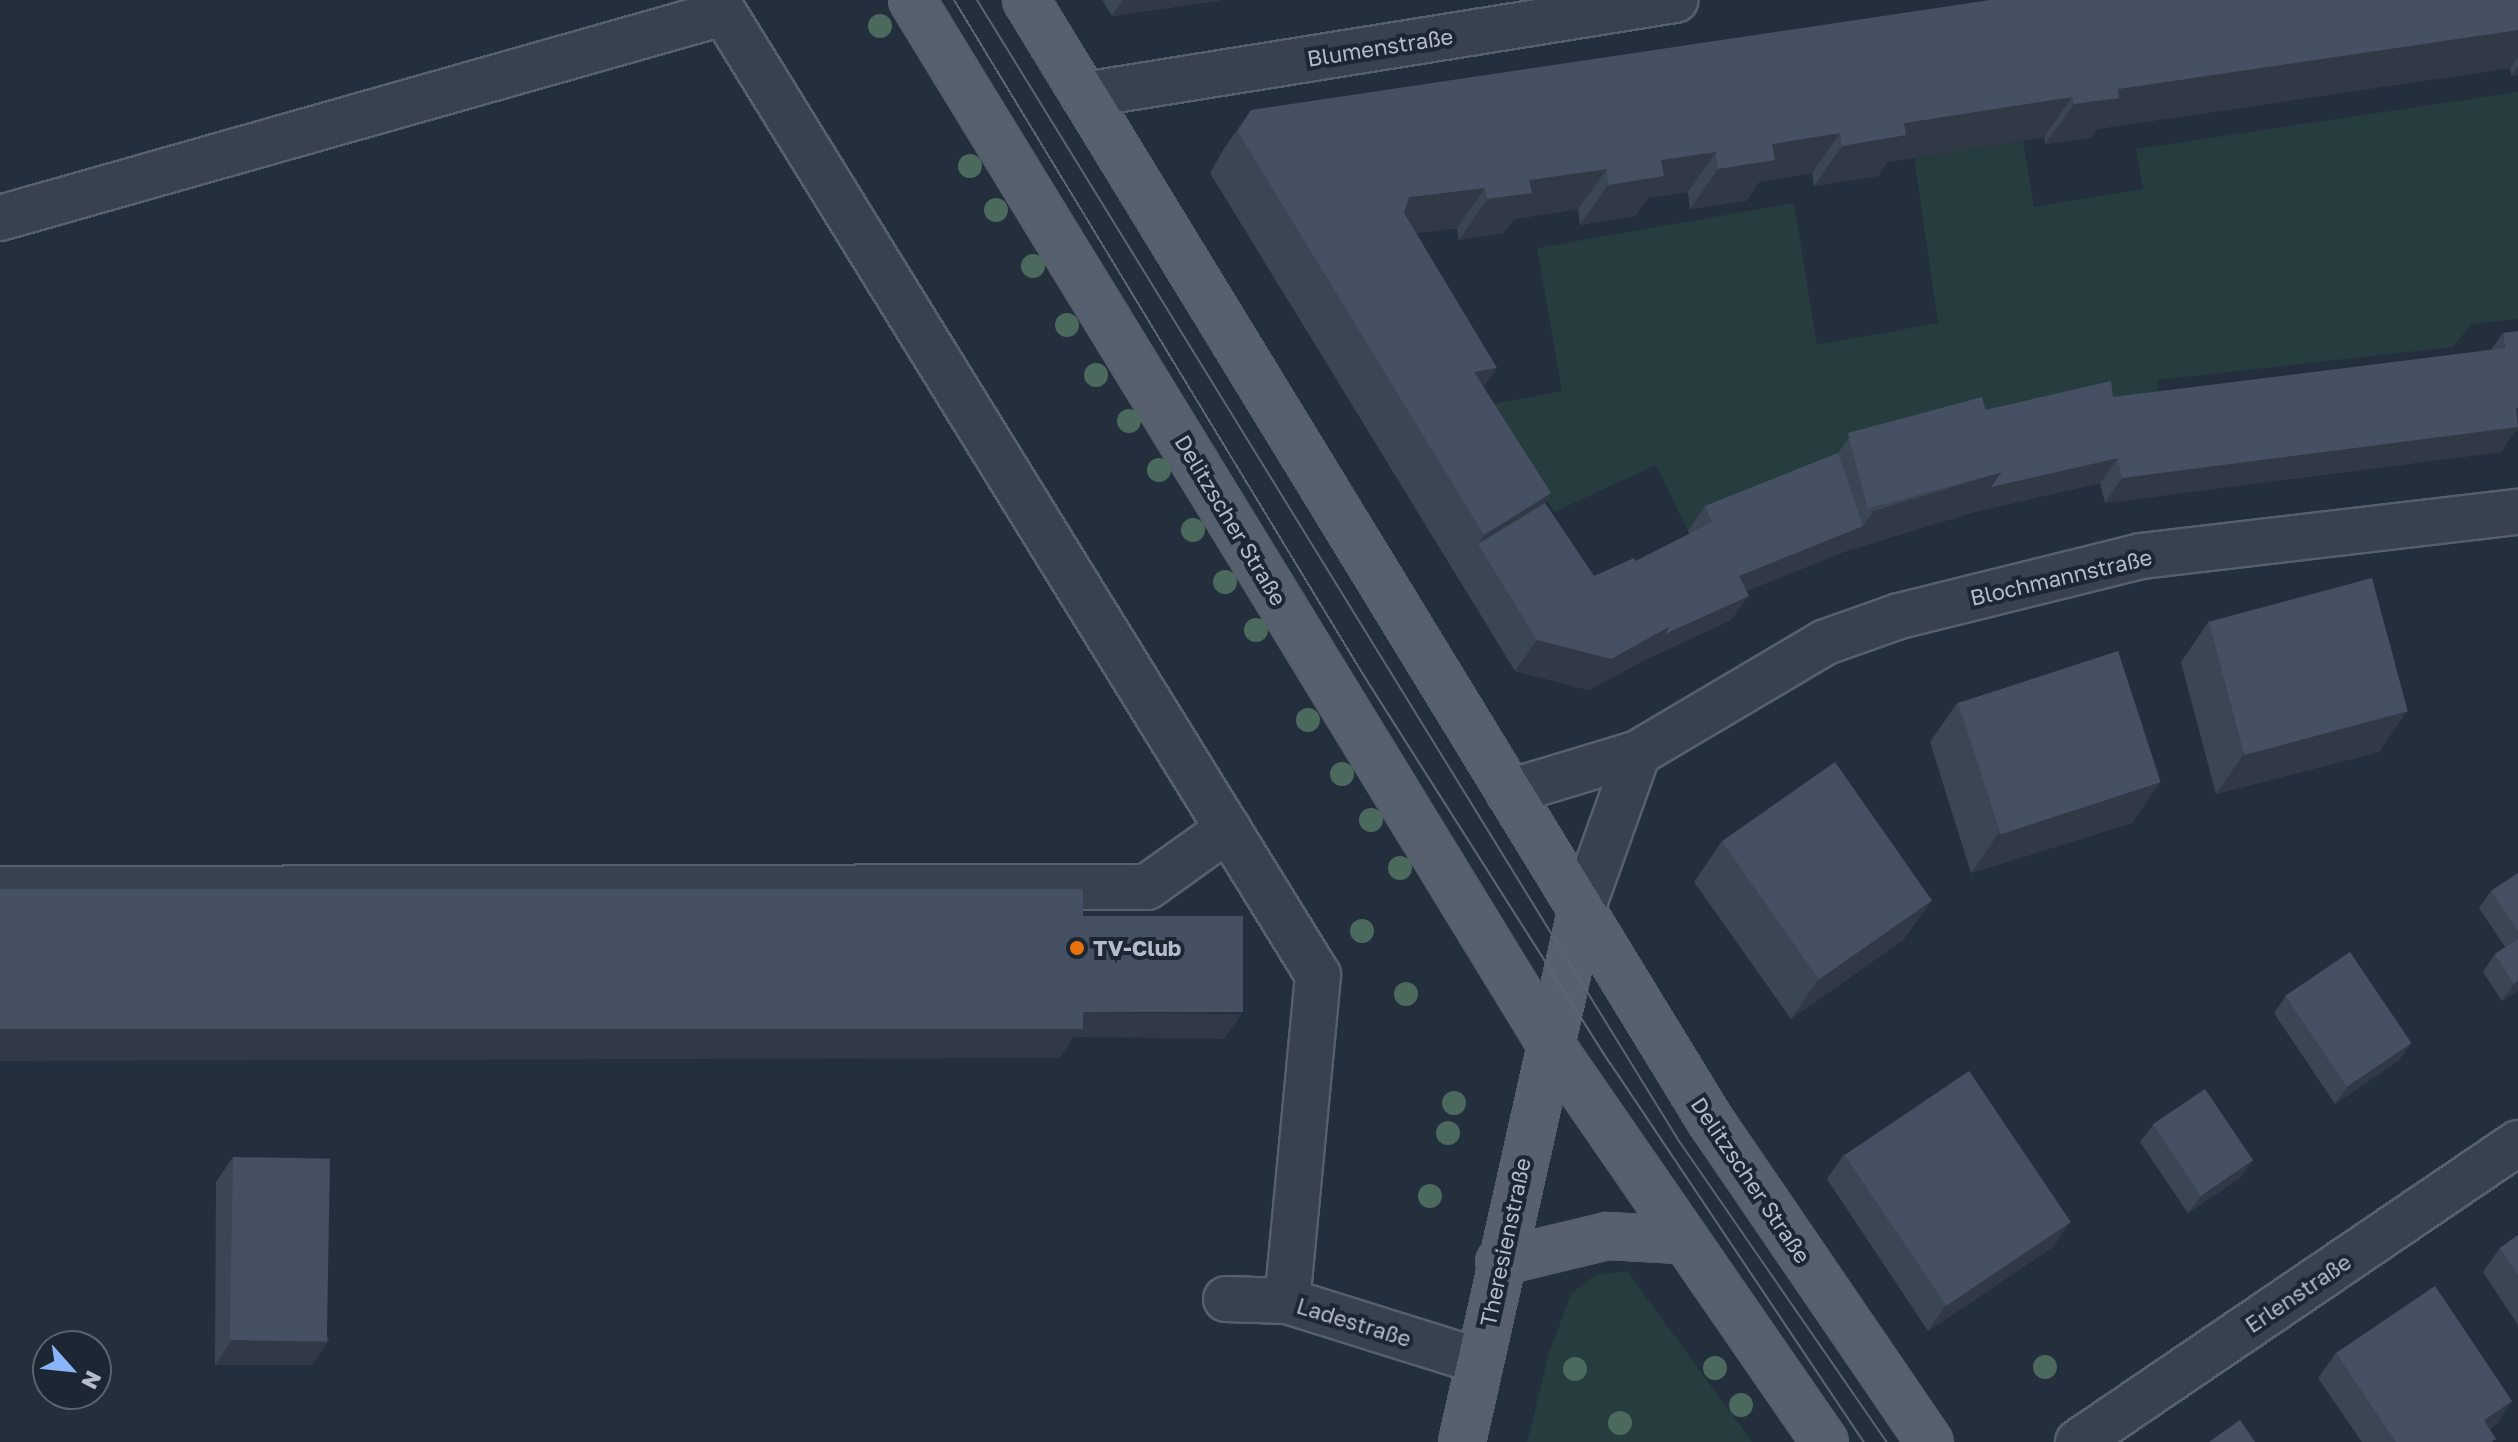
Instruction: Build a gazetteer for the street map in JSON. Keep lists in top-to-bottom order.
{
  "streets": {
    "main road": ["Delitzscher Straße", "Theresienstraße"],
    "street": [
      "Blumenstraße",
      "Blochmannstraße",
      "Erlenstraße",
      "Ladestraße"
    ]
  },
  "crossings": [
    ["Blumenstraße", "Delitzscher Straße"],
    ["Delitzscher Straße", "Blochmannstraße"],
    ["Delitzscher Straße", "Theresienstraße"],
    ["Theresienstraße", "Ladestraße"]
  ],
  "places": ["TV-Club"],
  "north": "bottom right"
}
